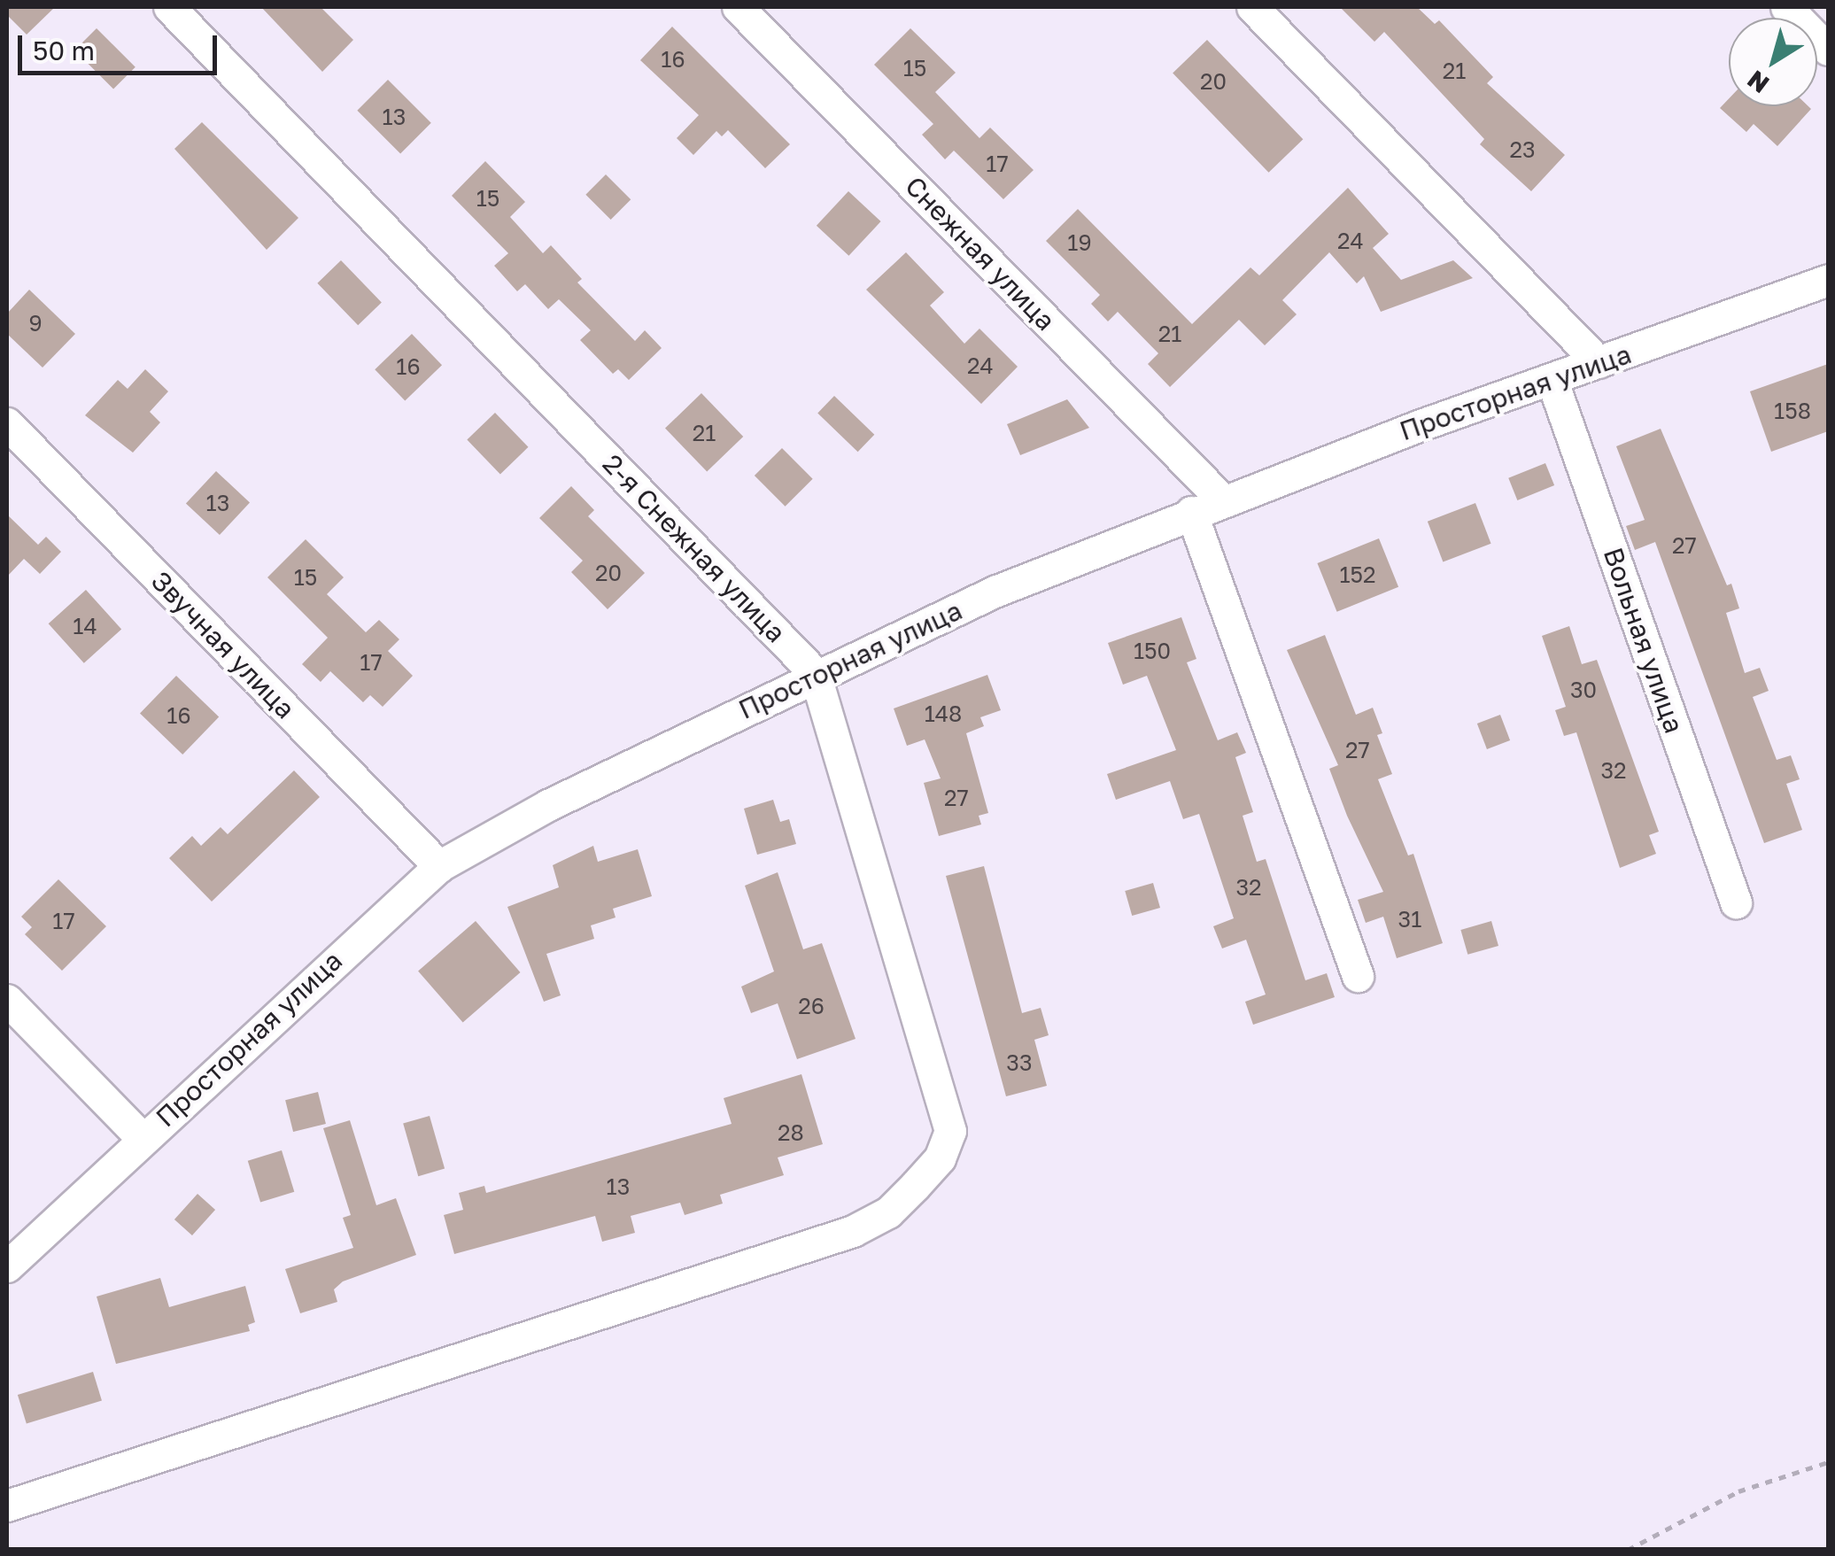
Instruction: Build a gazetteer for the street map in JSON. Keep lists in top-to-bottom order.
{
  "streets": {
    "street": [
      "Снежная улица",
      "Просторная улица",
      "2-я Снежная улица",
      "Вольная улица",
      "Звучная улица"
    ]
  },
  "crossings": [
    ["Снежная улица", "Просторная улица"],
    ["Просторная улица", "2-я Снежная улица"],
    ["Просторная улица", "Вольная улица"],
    ["Просторная улица", "Звучная улица"]
  ],
  "house_numbers": [
    "16",
    "15",
    "21",
    "20",
    "13",
    "23",
    "17",
    "15",
    "24",
    "19",
    "9",
    "21",
    "24",
    "16",
    "158",
    "21",
    "13",
    "27",
    "20",
    "152",
    "15",
    "14",
    "150",
    "17",
    "30",
    "148",
    "16",
    "27",
    "32",
    "27",
    "32",
    "31",
    "17",
    "26",
    "33",
    "28",
    "13"
  ],
  "scale_bar": "50 m",
  "north": "bottom left"
}
